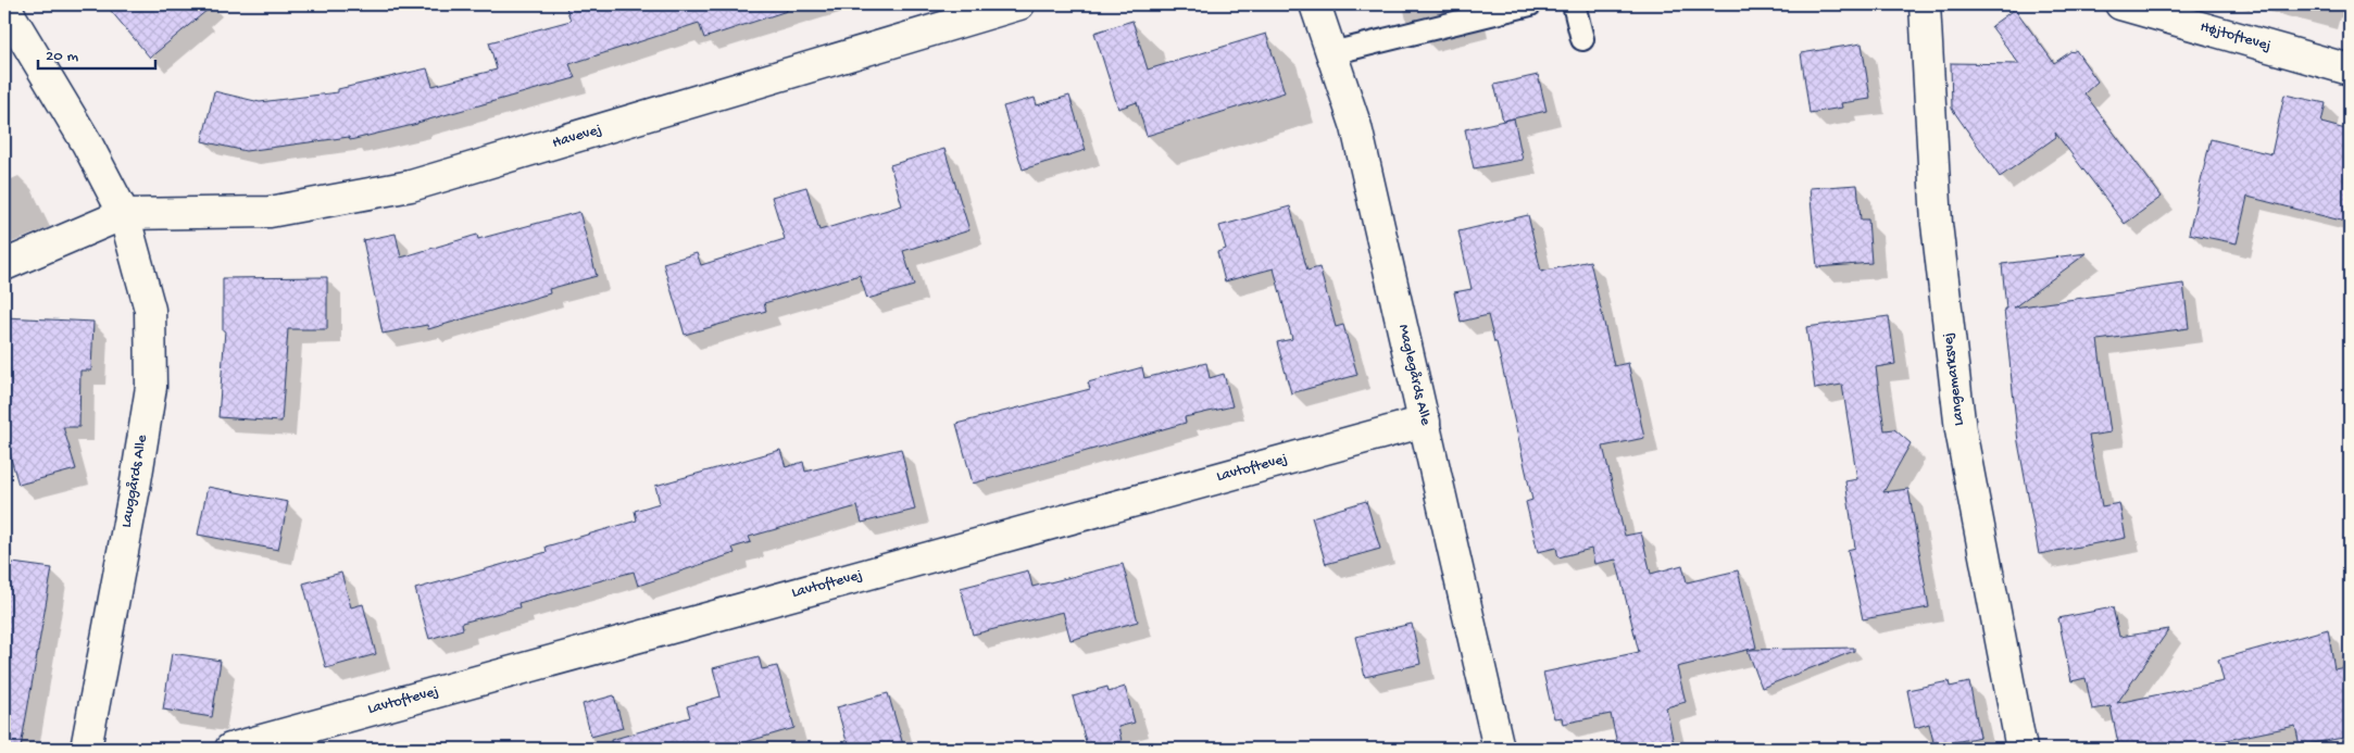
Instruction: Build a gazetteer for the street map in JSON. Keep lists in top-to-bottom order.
{
  "streets": {
    "street": [
      "Højtoftevej",
      "Havevej",
      "Maglegårds Alle",
      "Langemarksvej",
      "Lavtoftevej",
      "Lauggårds Alle"
    ]
  },
  "crossings": [
    ["Havevej", "Lauggårds Alle"],
    ["Maglegårds Alle", "Lavtoftevej"]
  ],
  "scale_bar": "20 m"
}
